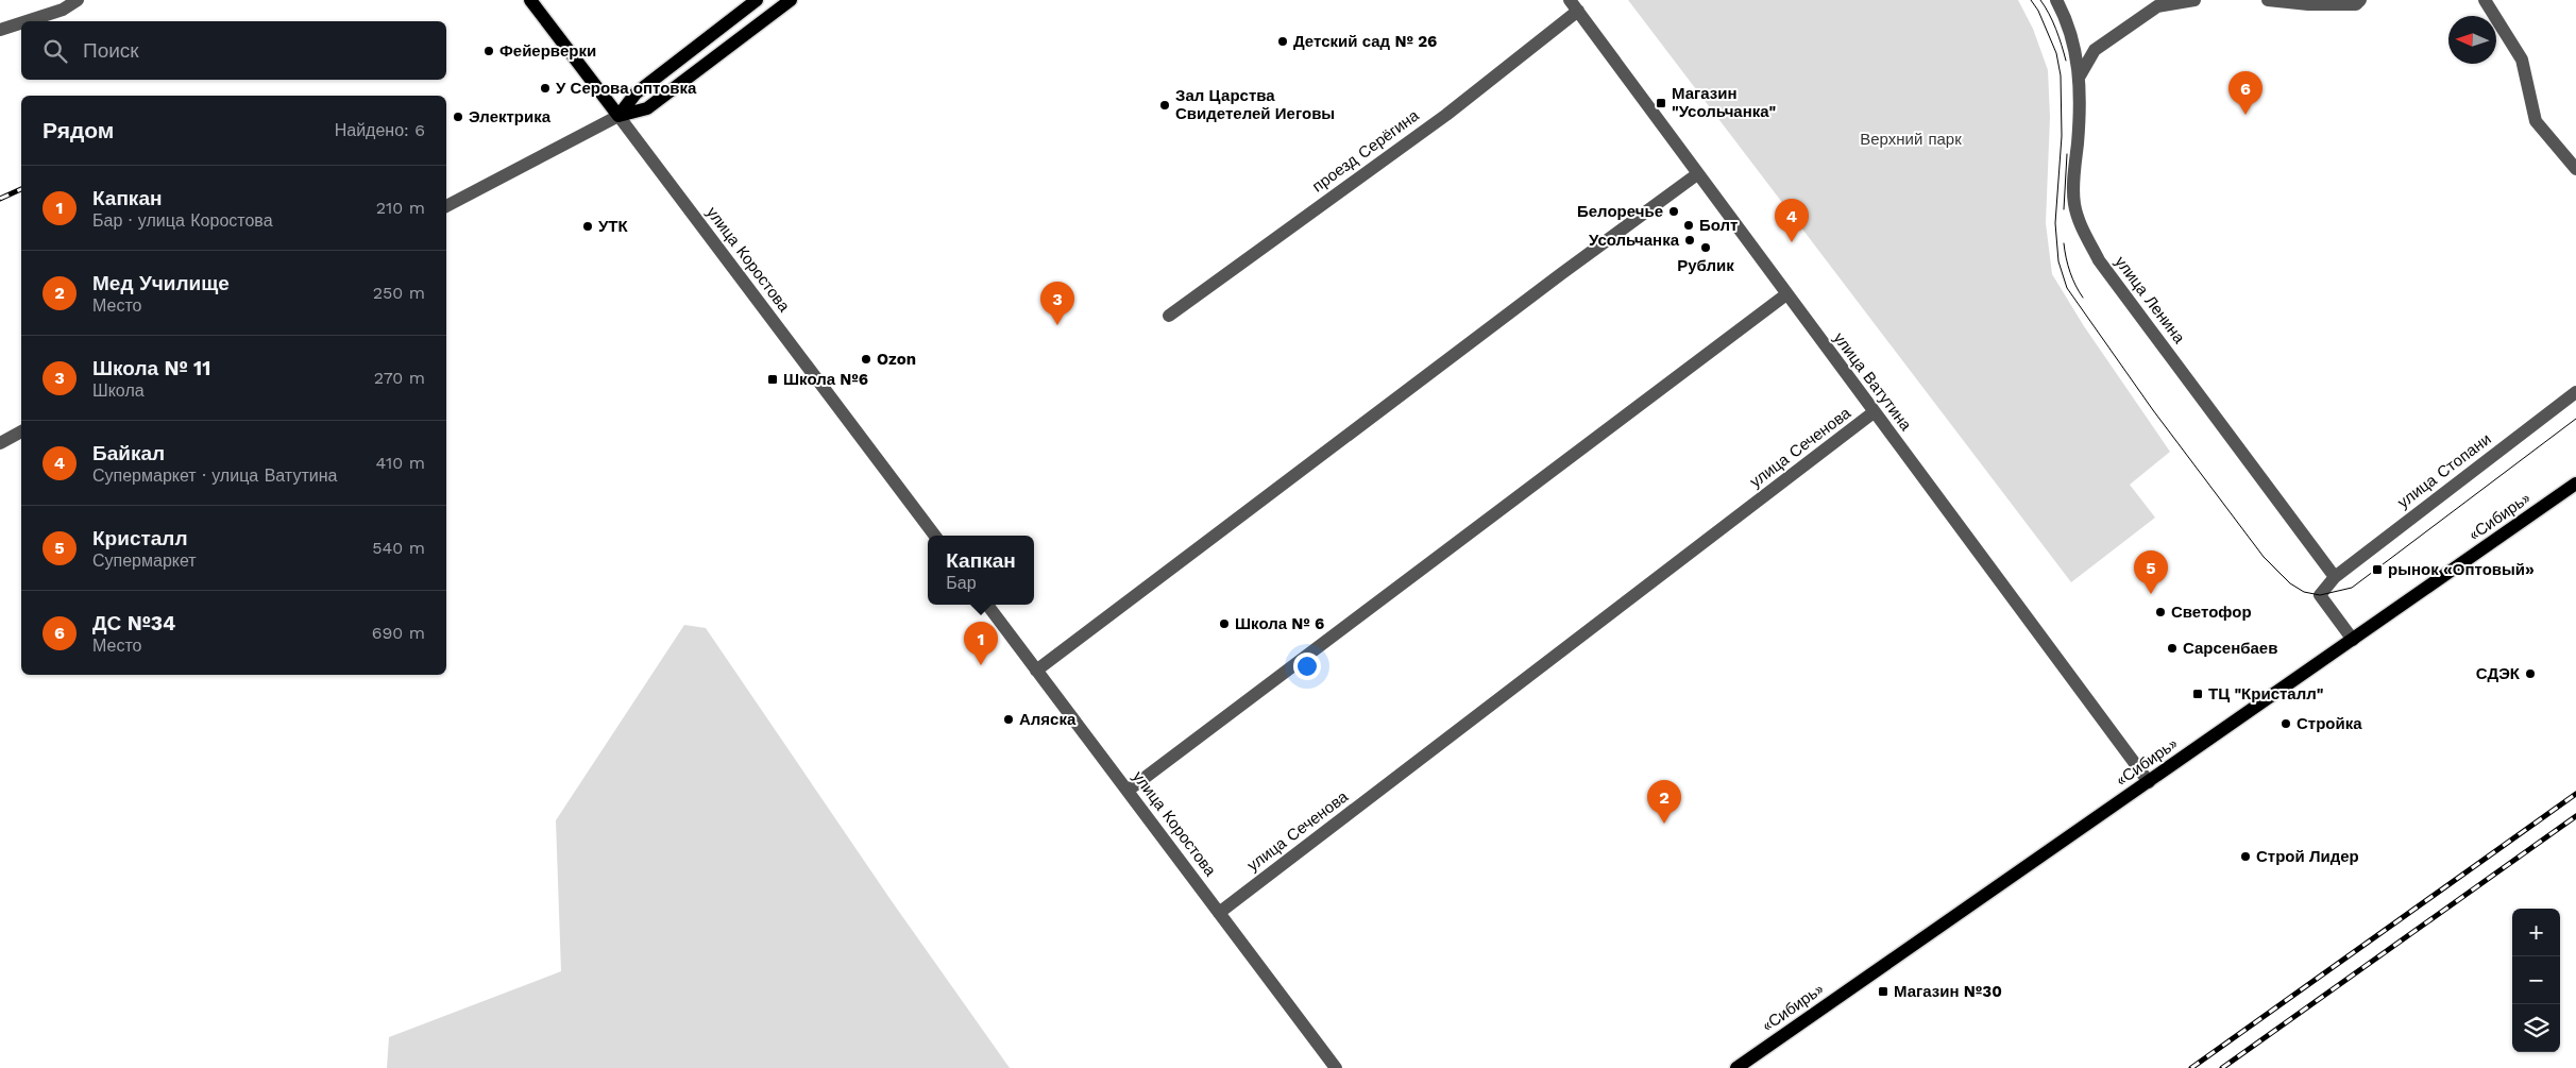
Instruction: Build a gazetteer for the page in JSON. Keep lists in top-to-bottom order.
{
  "streets": {
    "main road": ["улица Коростова", "«Сибирь»"],
    "street": [
      "проезд Серёгина",
      "улица Ленина",
      "улица Ватутина",
      "улица Сеченова",
      "улица Стопани"
    ]
  },
  "crossings": [
    ["проезд Серёгина", "улица Ватутина"],
    ["улица Коростова", "улица Сеченова"],
    ["улица Ленина", "улица Стопани"],
    ["улица Ватутина", "улица Сеченова"],
    ["улица Ватутина", "«Сибирь»"]
  ],
  "parks": ["Верхний парк"],
  "places": {
    "other": [
      "Детский сад № 26",
      "Фейерверки",
      "У Серова оптовка",
      "Зал Царства Свидетелей Иеговы",
      "Электрика",
      "Белоречье",
      "Болт",
      "УТК",
      "Усольчанка",
      "Рублик",
      "Ozon",
      "Светофор",
      "Школа № 6",
      "Сарсенбаев",
      "СДЭК",
      "Аляска",
      "Стройка",
      "Строй Лидер"
    ],
    "transit": [
      "Магазин \"Усольчанка\"",
      "Школа №6",
      "рынок «Оптовый»",
      "ТЦ \"Кристалл\"",
      "Магазин №30"
    ]
  },
  "north": "left",
  "page": {
    "search": "Поиск",
    "pins": [
      "6",
      "4",
      "3",
      "5",
      "1",
      "2"
    ],
    "heading": ["Рядом", "Найдено: 6"],
    "list": [
      {
        "mark": "1",
        "name": "Капкан",
        "note": "Бар · улица Коростова",
        "value": "210 m"
      },
      {
        "mark": "2",
        "name": "Мед Училище",
        "note": "Место",
        "value": "250 m"
      },
      {
        "mark": "3",
        "name": "Школа № 11",
        "note": "Школа",
        "value": "270 m"
      },
      {
        "mark": "4",
        "name": "Байкал",
        "note": "Супермаркет · улица Ватутина",
        "value": "410 m"
      },
      {
        "mark": "5",
        "name": "Кристалл",
        "note": "Супермаркет",
        "value": "540 m"
      },
      {
        "mark": "6",
        "name": "ДС №34",
        "note": "Место",
        "value": "690 m"
      }
    ],
    "popup": ["Капкан", "Бар"],
    "map_buttons": ["+", "−"]
  }
}
